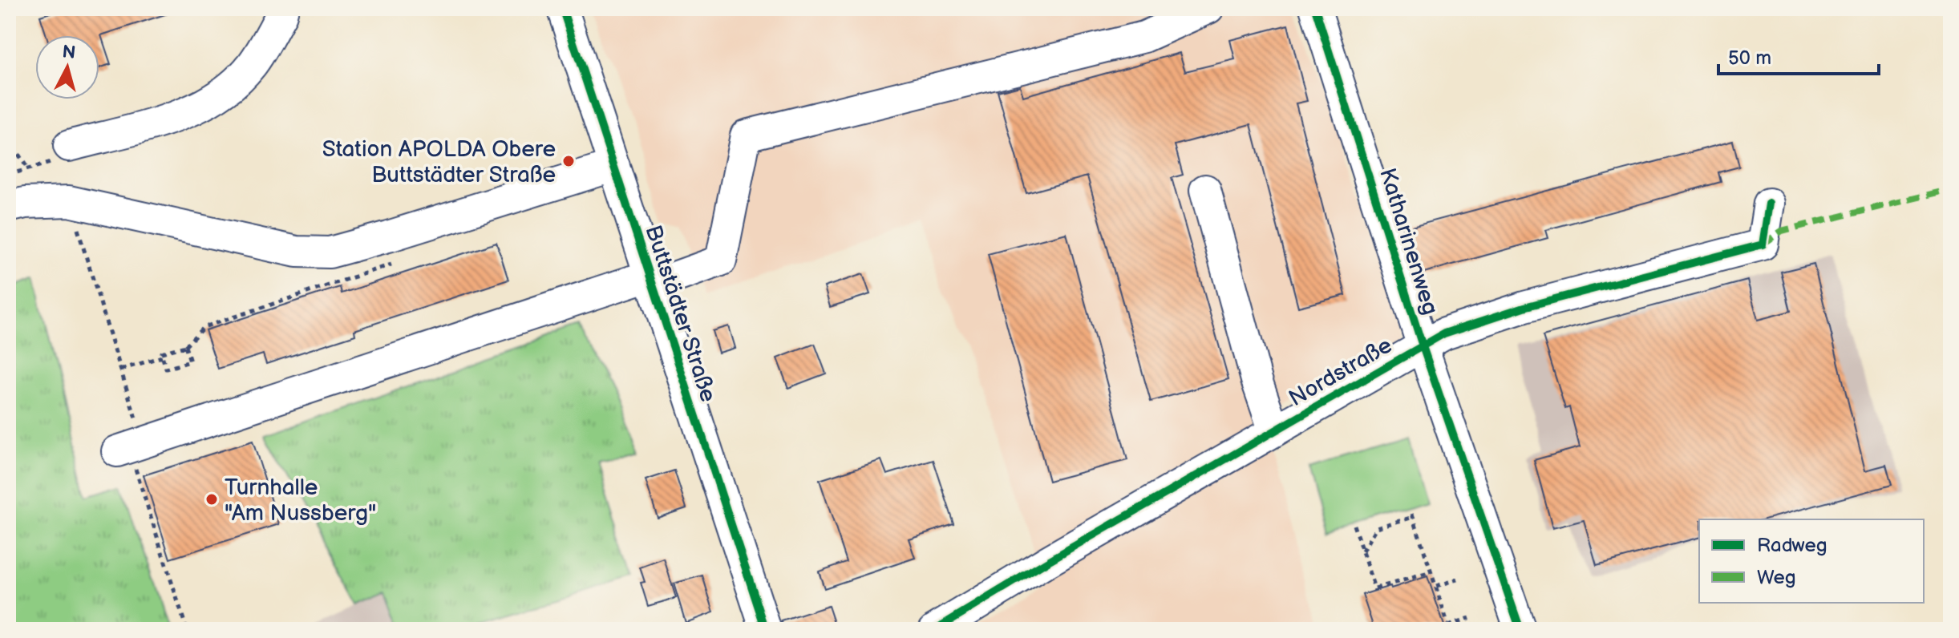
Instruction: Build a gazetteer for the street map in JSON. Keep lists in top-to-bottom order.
{
  "streets": {
    "street": ["Katharinenweg", "Buttstädter Straße", "Nordstraße"]
  },
  "crossings": [
    ["Katharinenweg", "Nordstraße"]
  ],
  "places": ["Station APOLDA Obere Buttstädter Straße", "Turnhalle \"Am Nussberg\""],
  "legend": ["Radweg", "Weg"],
  "scale_bar": "50 m",
  "north": "top"
}
